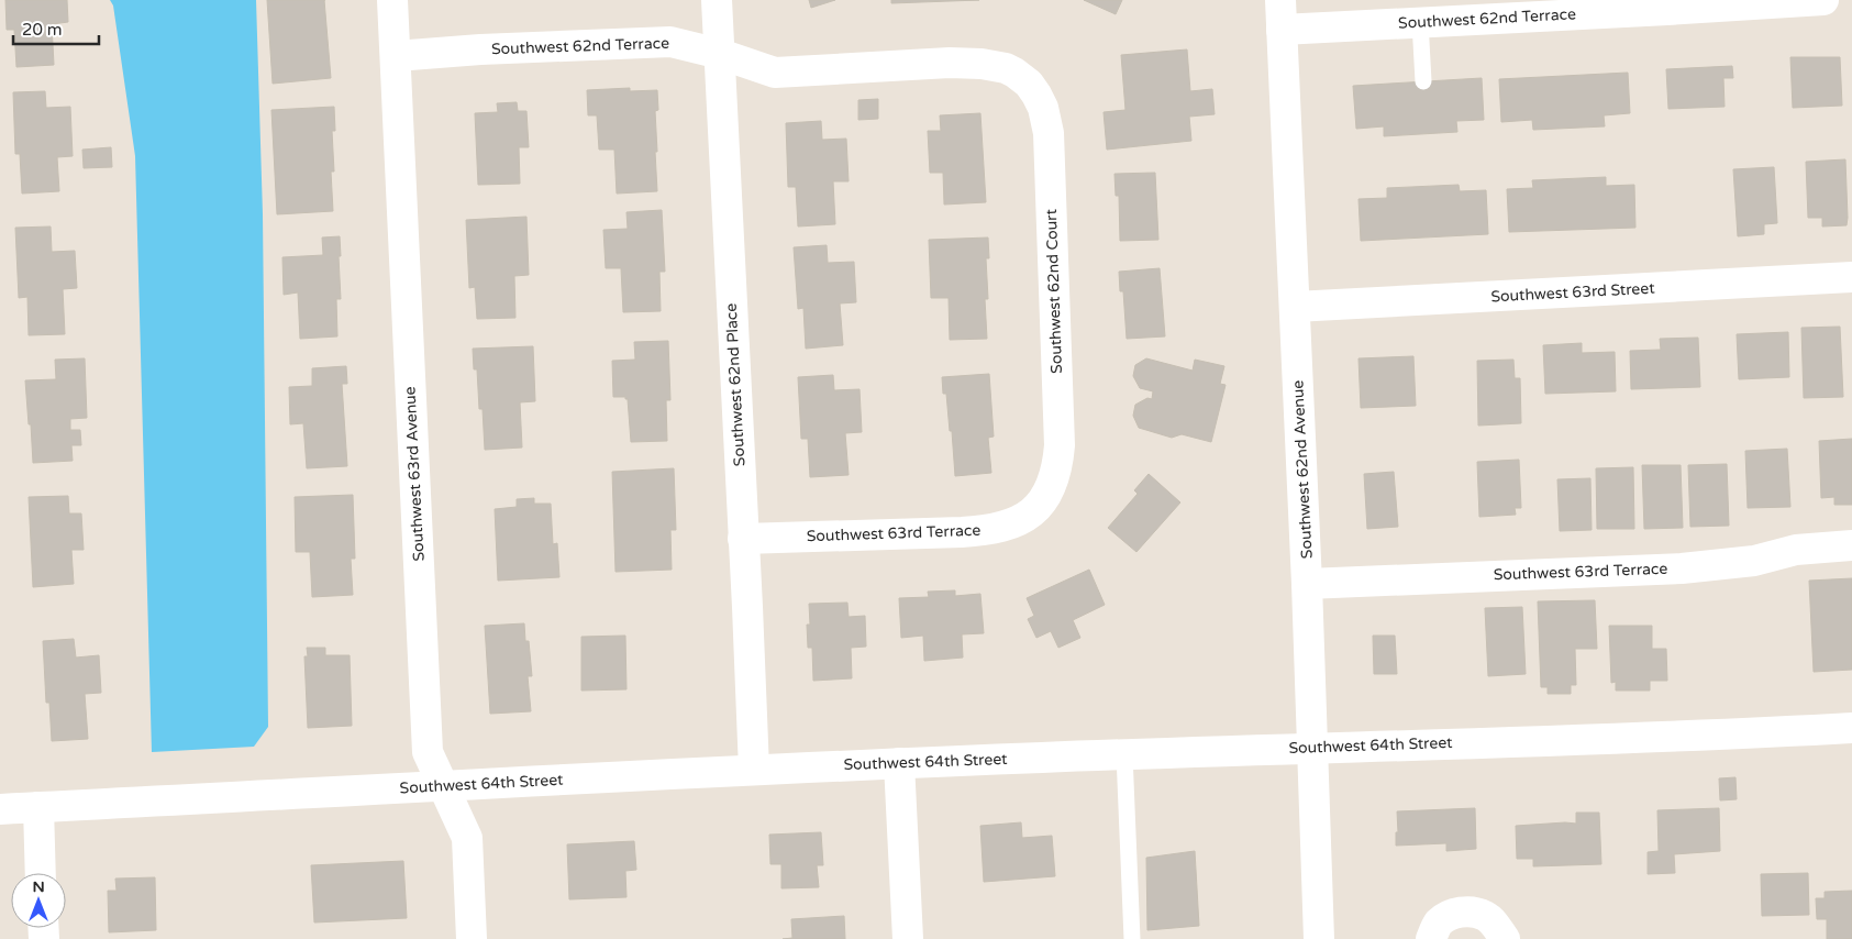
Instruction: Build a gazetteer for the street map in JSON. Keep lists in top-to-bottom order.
{
  "streets": {
    "street": [
      "Southwest 62nd Terrace",
      "Southwest 62nd Court",
      "Southwest 63rd Street",
      "Southwest 62nd Place",
      "Southwest 62nd Avenue",
      "Southwest 63rd Avenue",
      "Southwest 63rd Terrace",
      "Southwest 64th Street"
    ]
  },
  "crossings": [
    ["Southwest 62nd Terrace", "Southwest 62nd Court"],
    ["Southwest 62nd Terrace", "Southwest 62nd Place"],
    ["Southwest 62nd Terrace", "Southwest 62nd Avenue"],
    ["Southwest 62nd Terrace", "Southwest 63rd Avenue"],
    ["Southwest 62nd Court", "Southwest 63rd Terrace"],
    ["Southwest 63rd Street", "Southwest 62nd Avenue"],
    ["Southwest 62nd Place", "Southwest 63rd Terrace"],
    ["Southwest 62nd Place", "Southwest 64th Street"],
    ["Southwest 62nd Avenue", "Southwest 63rd Terrace"],
    ["Southwest 62nd Avenue", "Southwest 64th Street"],
    ["Southwest 63rd Avenue", "Southwest 64th Street"]
  ],
  "scale_bar": "20 m",
  "north": "top"
}
